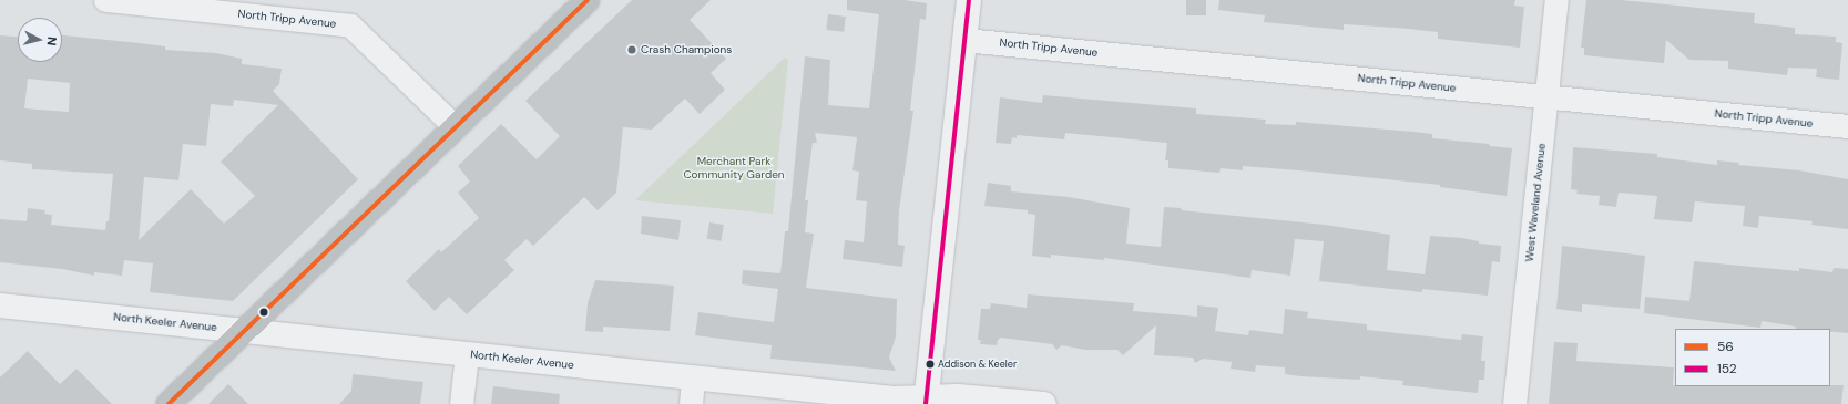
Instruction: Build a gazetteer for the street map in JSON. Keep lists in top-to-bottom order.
{
  "streets": {
    "street": ["North Tripp Avenue", "West Waveland Avenue", "North Keeler Avenue"]
  },
  "crossings": [
    ["North Tripp Avenue", "West Waveland Avenue"]
  ],
  "parks": ["Merchant Park Community Garden"],
  "places": ["Crash Champions", "Addison & Keeler"],
  "lines": ["transit line 56", "transit line 152"],
  "legend": ["56", "152"],
  "north": "right"
}
